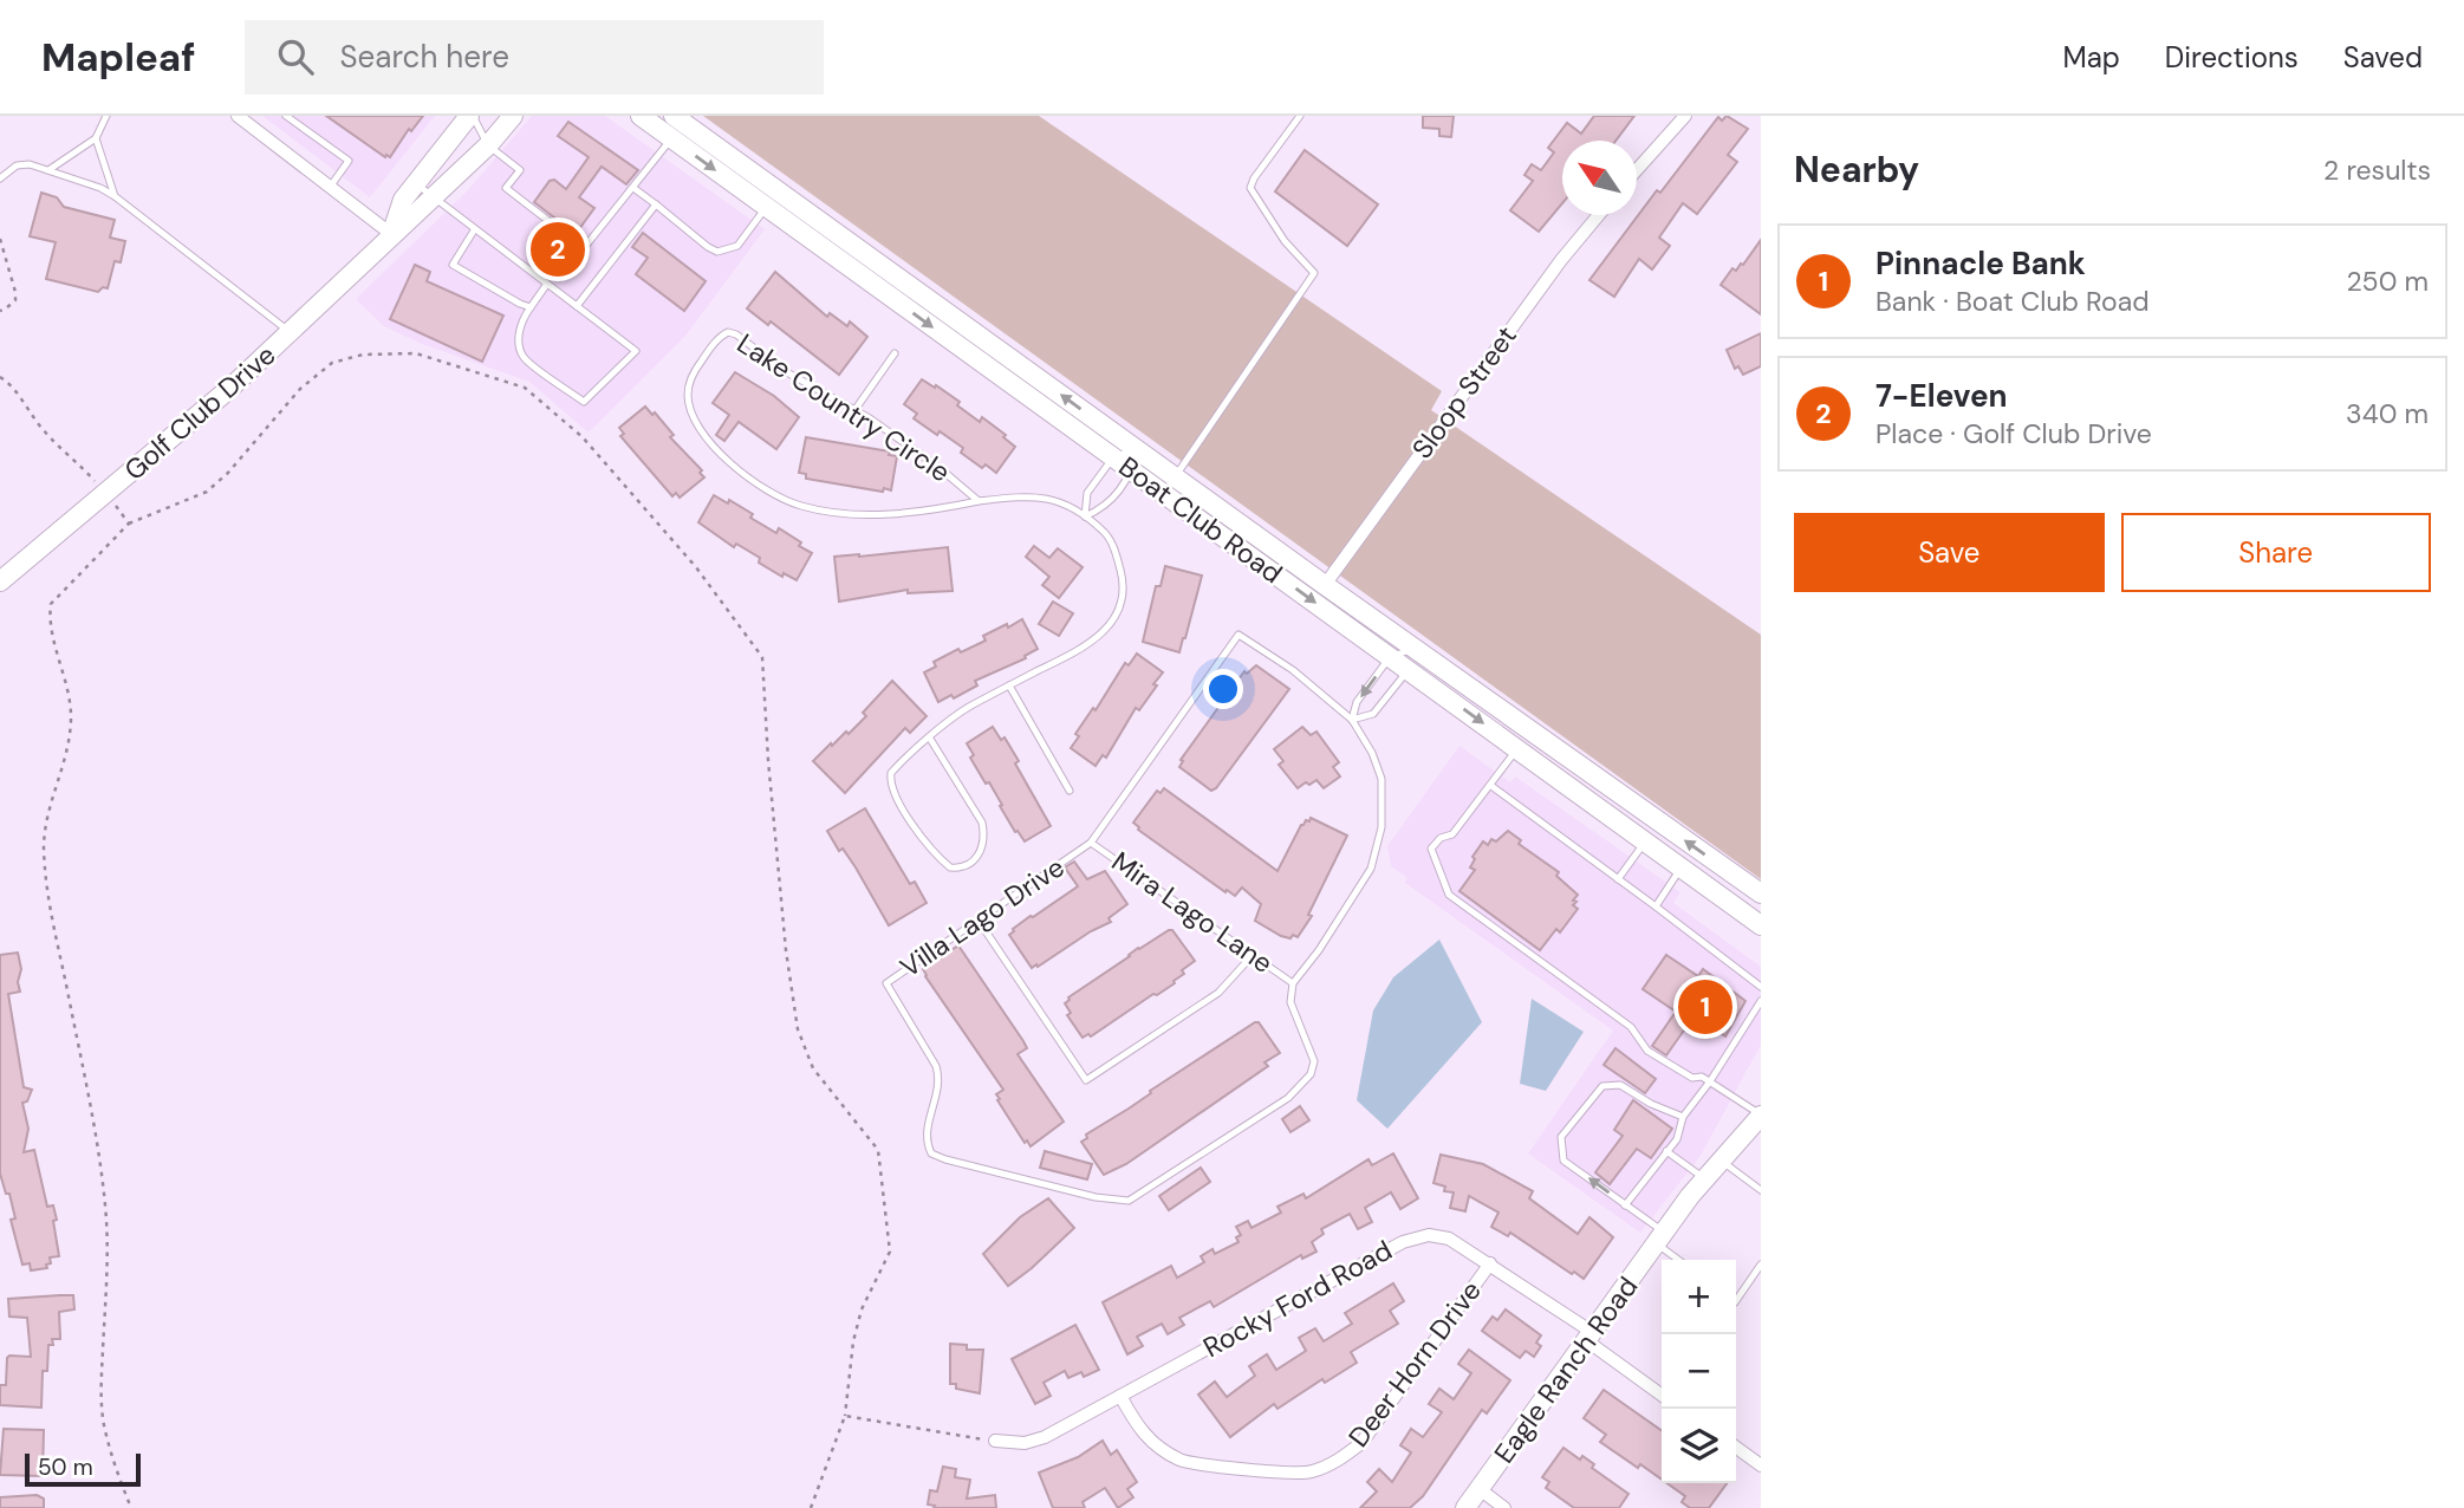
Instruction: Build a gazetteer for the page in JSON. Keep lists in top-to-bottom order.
{
  "streets": {
    "main road": ["Golf Club Drive", "Boat Club Road", "Eagle Ranch Road"],
    "street": ["Sloop Street", "Rocky Ford Road", "Deer Horn Drive"],
    "lane": ["Lake Country Circle", "Mira Lago Lane", "Villa Lago Drive"]
  },
  "crossings": [
    ["Sloop Street", "Boat Club Road"],
    ["Mira Lago Lane", "Villa Lago Drive"],
    ["Rocky Ford Road", "Deer Horn Drive"],
    ["Rocky Ford Road", "Eagle Ranch Road"]
  ],
  "scale_bar": "50 m",
  "north": "top left",
  "page": {
    "header": "Mapleaf",
    "search": "Search here",
    "nav": ["Map", "Directions", "Saved"],
    "heading": ["Nearby", "2 results"],
    "pins": ["2", "1"],
    "list": [
      {
        "mark": "1",
        "name": "Pinnacle Bank",
        "note": "Bank · Boat Club Road",
        "value": "250 m"
      },
      {
        "mark": "2",
        "name": "7-Eleven",
        "note": "Place · Golf Club Drive",
        "value": "340 m"
      }
    ],
    "buttons": ["Save", "Share"],
    "map_buttons": ["+", "−"],
    "scale": "50 m"
  }
}
